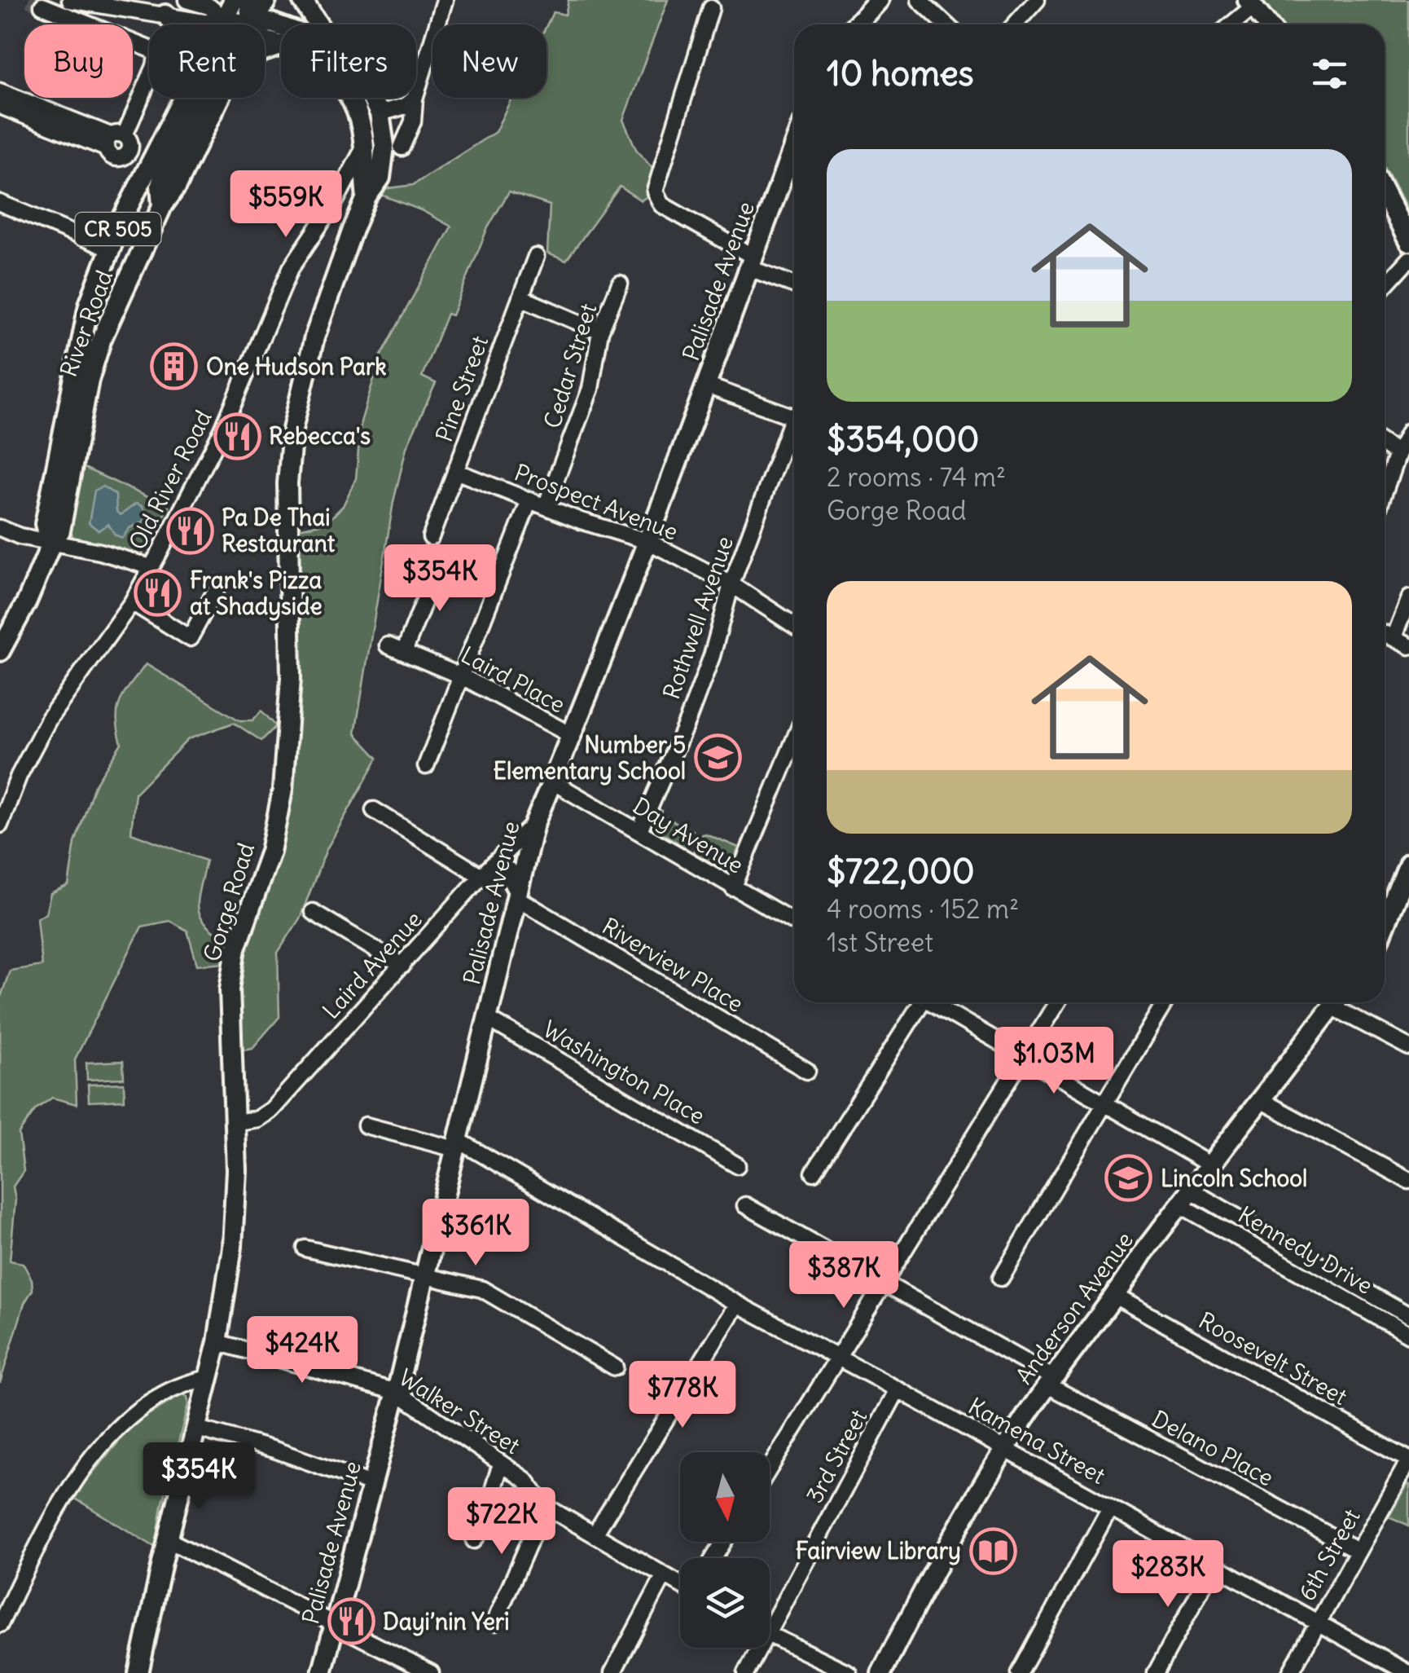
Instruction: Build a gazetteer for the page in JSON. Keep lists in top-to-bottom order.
{
  "streets": {
    "main road": [
      "CR 505",
      "Palisade Avenue",
      "River Road",
      "Gorge Road",
      "Anderson Avenue"
    ],
    "street": [
      "Cedar Street",
      "Pine Street",
      "Old River Road",
      "Prospect Avenue",
      "Rothwell Avenue",
      "Laird Place",
      "Day Avenue",
      "Laird Avenue",
      "Riverview Place",
      "Washington Place",
      "Kennedy Drive",
      "Roosevelt Street",
      "Walker Street",
      "Kamena Street",
      "Delano Place",
      "3rd Street",
      "6th Street"
    ]
  },
  "crossings": [
    ["Palisade Avenue", "Prospect Avenue"],
    ["Palisade Avenue", "Laird Place"],
    ["Palisade Avenue", "Day Avenue"],
    ["Palisade Avenue", "Laird Avenue"],
    ["Palisade Avenue", "Riverview Place"],
    ["Palisade Avenue", "Washington Place"],
    ["Palisade Avenue", "Walker Street"],
    ["Palisade Avenue", "Kamena Street"],
    ["River Road", "Gorge Road"],
    ["Cedar Street", "Prospect Avenue"],
    ["Pine Street", "Prospect Avenue"],
    ["Old River Road", "Gorge Road"],
    ["Prospect Avenue", "Rothwell Avenue"],
    ["Rothwell Avenue", "Day Avenue"],
    ["Gorge Road", "Laird Avenue"],
    ["Gorge Road", "Walker Street"],
    ["Kennedy Drive", "Anderson Avenue"],
    ["Anderson Avenue", "Roosevelt Street"],
    ["Anderson Avenue", "Kamena Street"],
    ["Anderson Avenue", "Delano Place"],
    ["Roosevelt Street", "6th Street"],
    ["Kamena Street", "3rd Street"],
    ["Kamena Street", "6th Street"],
    ["Delano Place", "6th Street"]
  ],
  "places": {
    "building": ["One Hudson Park"],
    "restaurant": [
      "Rebecca's",
      "Pa De Thai Restaurant",
      "Frank's Pizza at Shadyside",
      "Dayi’nin Yeri"
    ],
    "school or university": ["Number 5 Elementary School", "Lincoln School"],
    "library": ["Fairview Library"]
  },
  "north": "bottom",
  "page": {
    "chip": [
      "Buy",
      "Rent",
      "Filters",
      "New"
    ],
    "heading": "10 homes",
    "list": [
      {
        "name": "$354,000",
        "note": "2 rooms · 74 m² · Gorge Road"
      },
      {
        "name": "$722,000",
        "note": "4 rooms · 152 m² · 1st Street"
      }
    ],
    "price": [
      "$559K",
      "$354K",
      "$1.03M",
      "$361K",
      "$387K",
      "$424K",
      "$778K",
      "$354K",
      "$722K",
      "$283K"
    ]
  }
}
